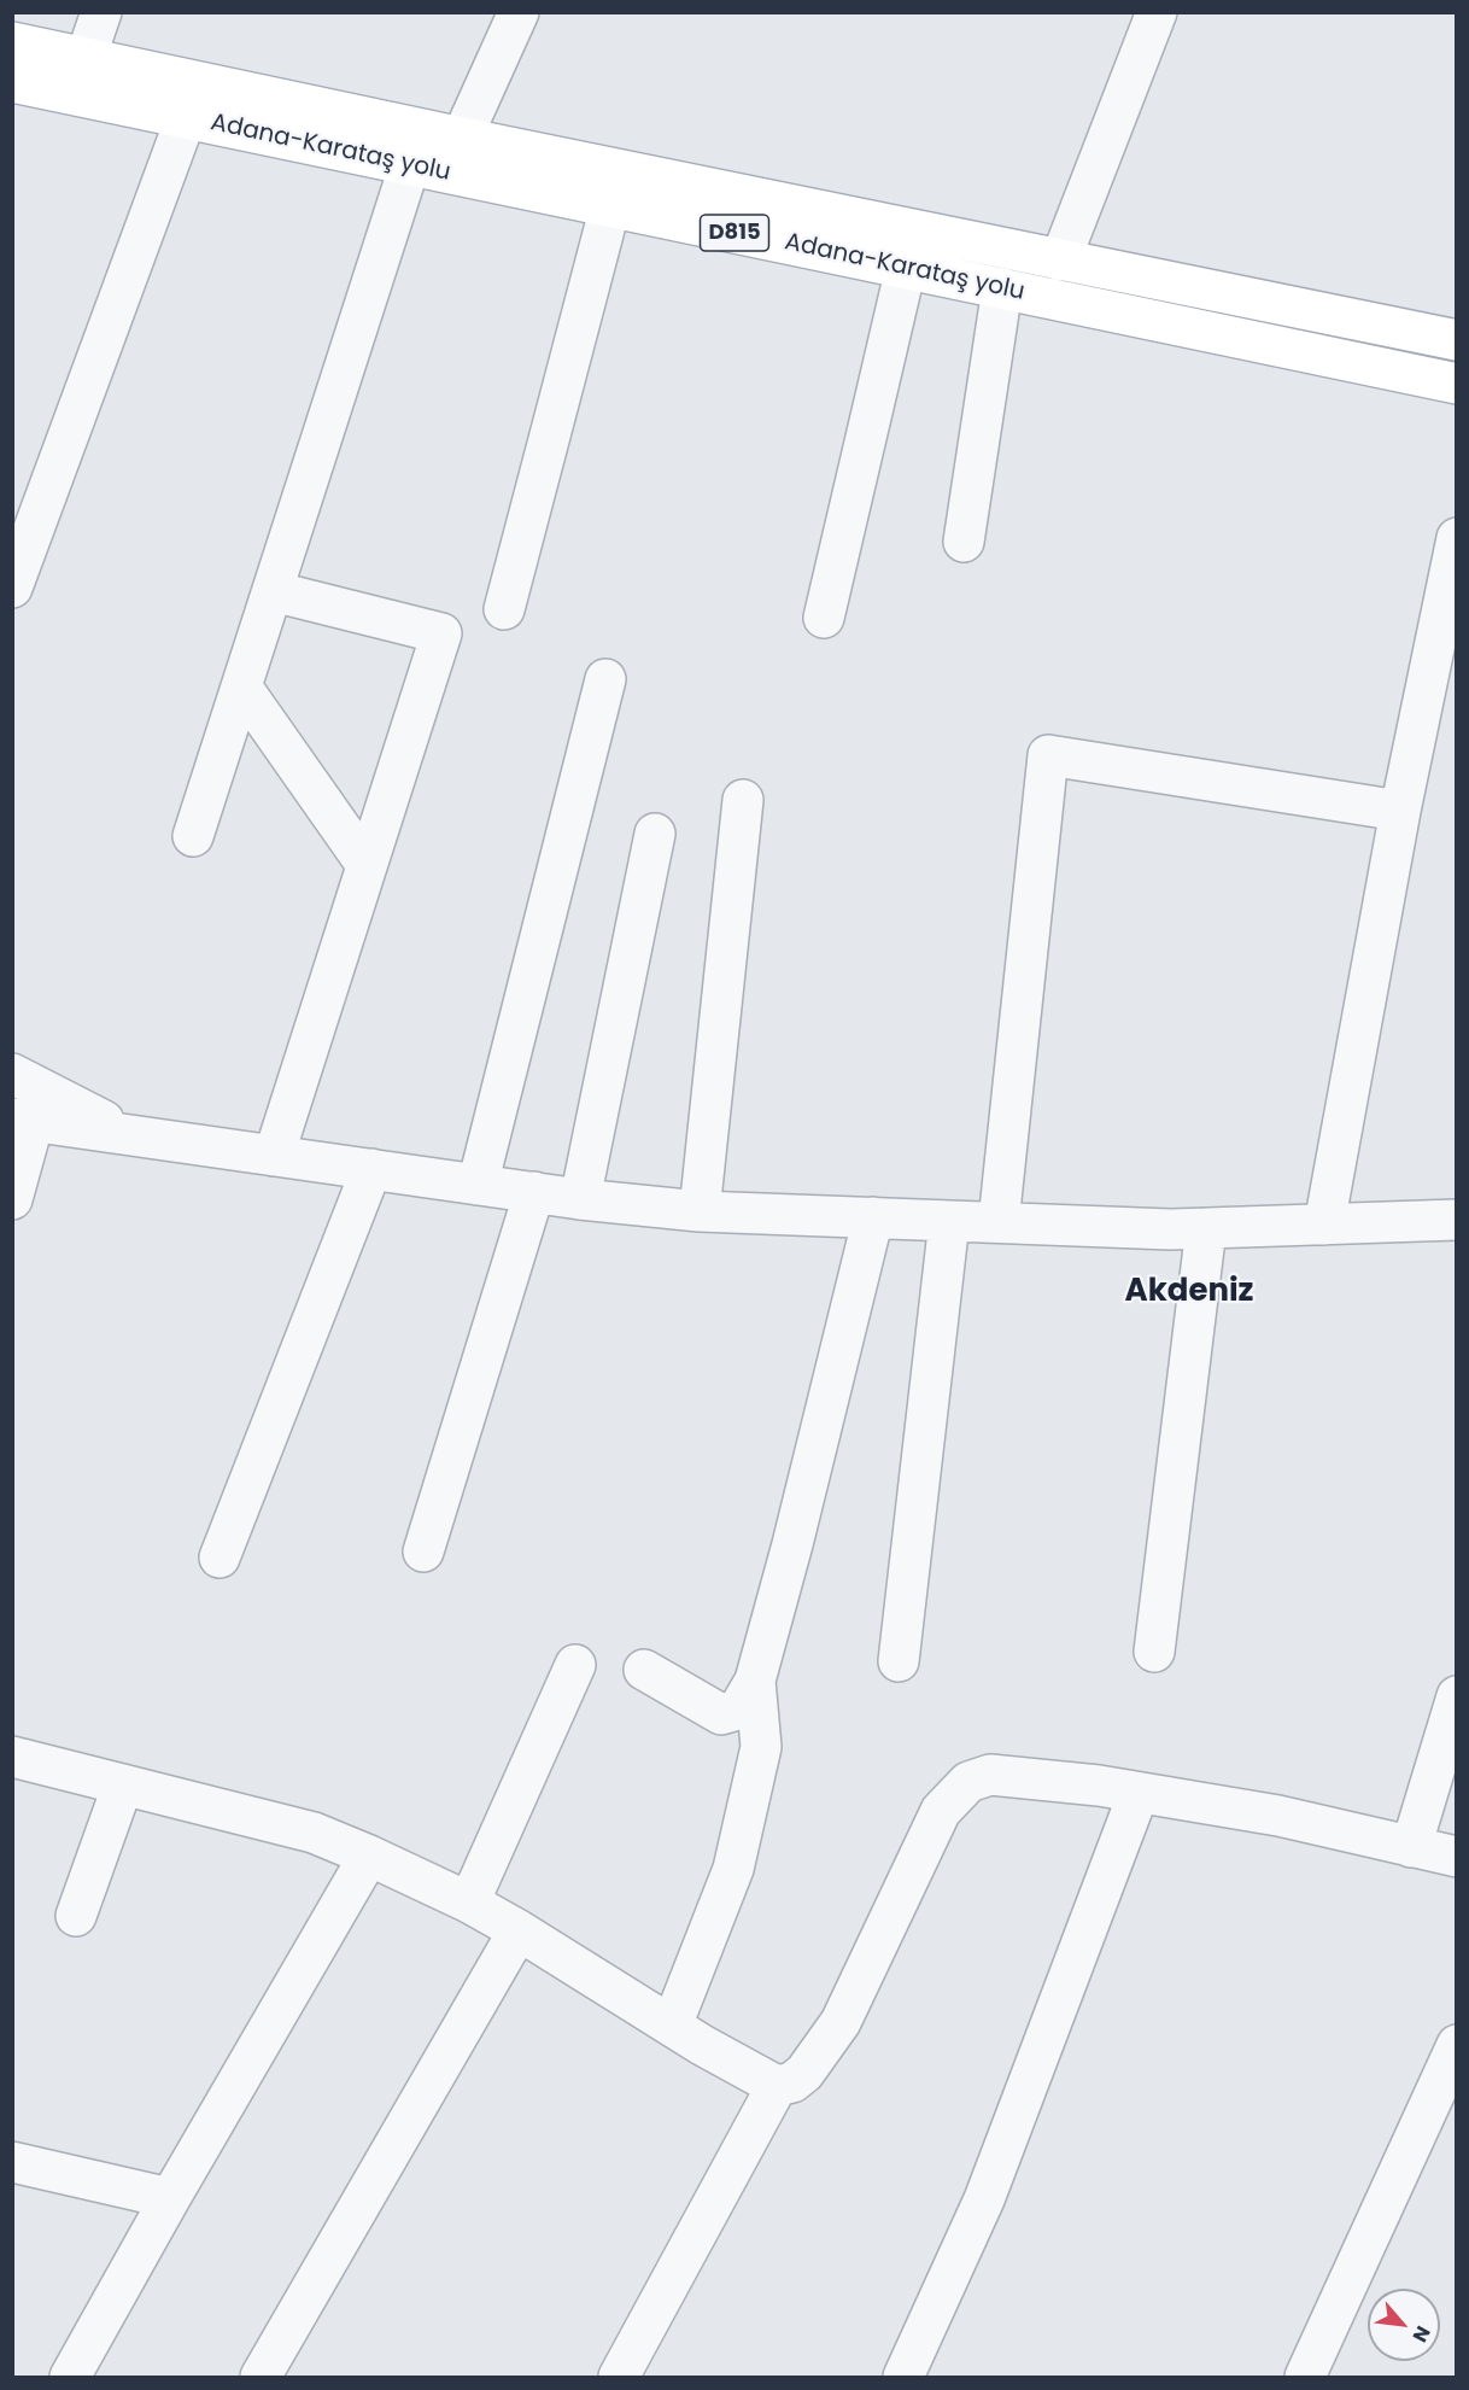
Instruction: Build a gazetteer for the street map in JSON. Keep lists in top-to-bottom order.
{
  "streets": {
    "main road": ["Adana-Karataş yolu", "D815"]
  },
  "districts": ["Akdeniz"],
  "north": "bottom right"
}
